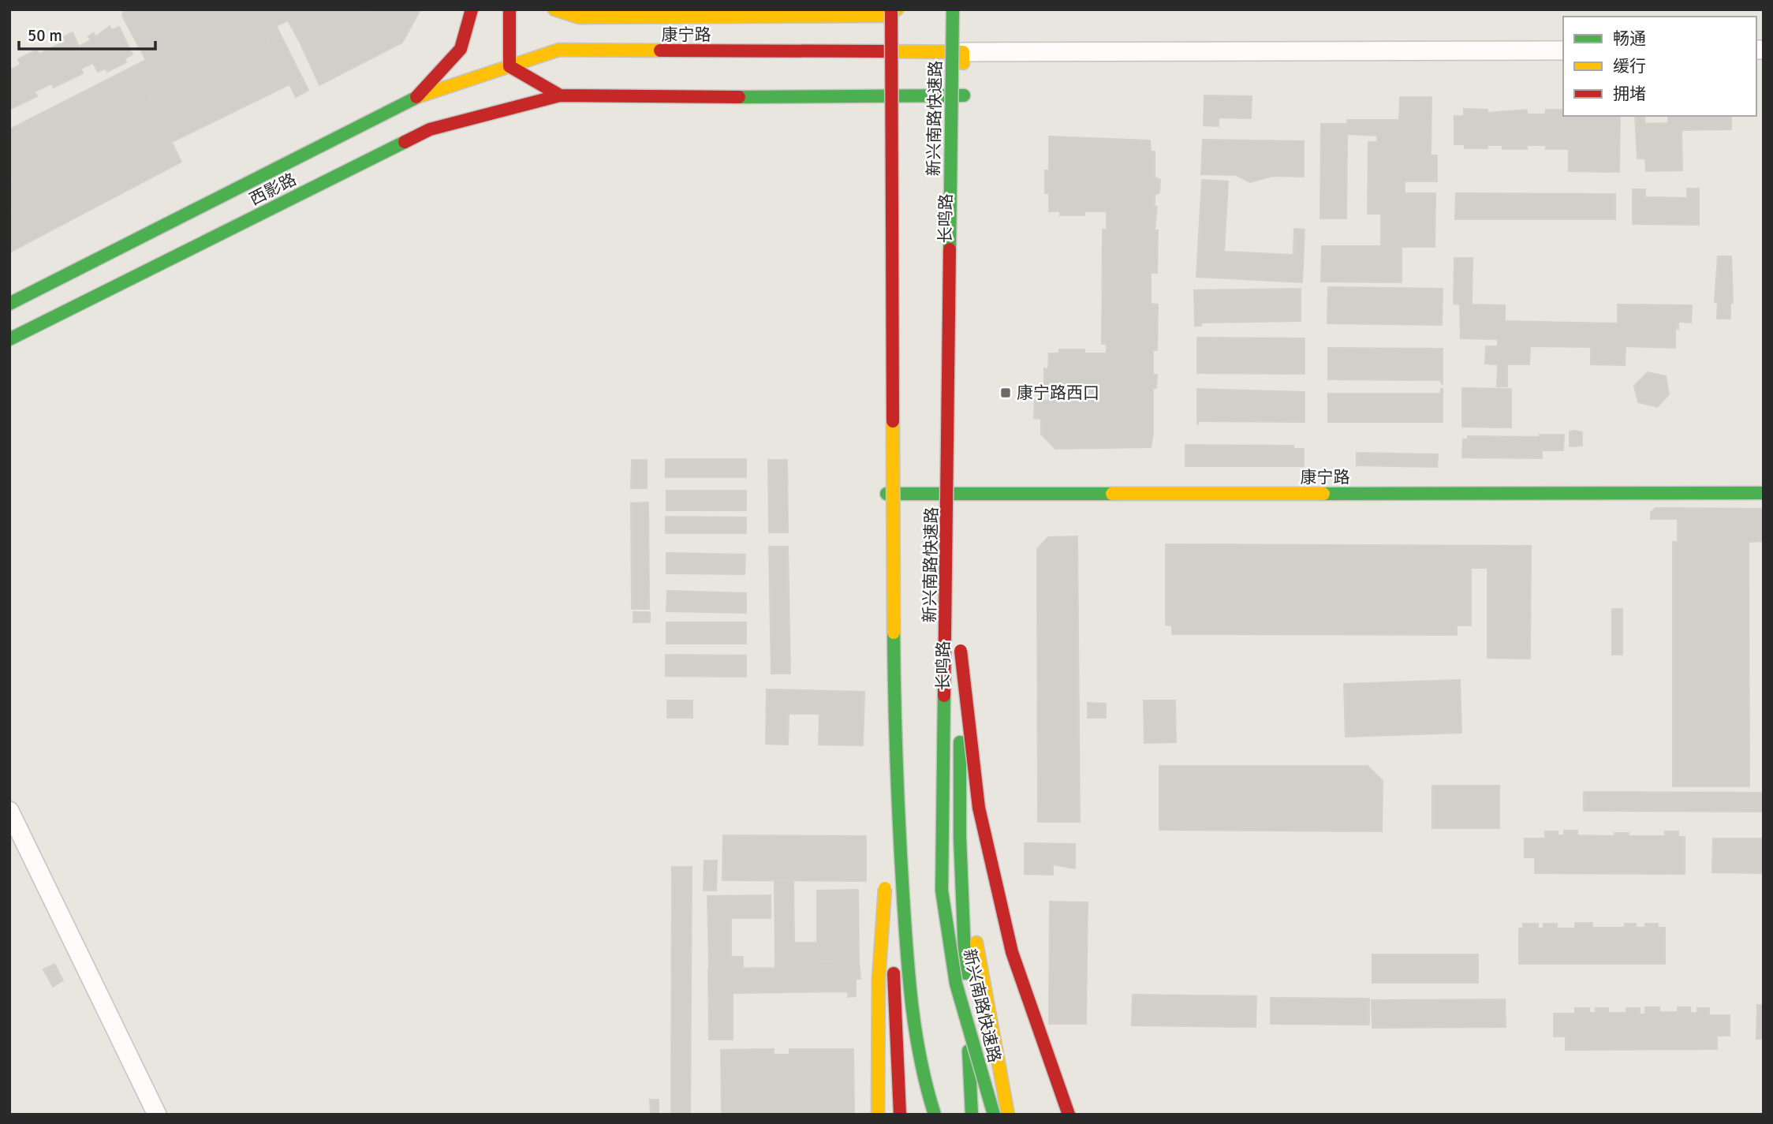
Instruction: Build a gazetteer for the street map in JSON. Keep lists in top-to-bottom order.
{
  "streets": {
    "main road": [
      "康宁路",
      "新兴南路快速路",
      "西影路",
      "长鸣路"
    ]
  },
  "crossings": [
    ["康宁路", "西影路"],
    ["康宁路", "长鸣路"]
  ],
  "places": {
    "transit": ["康宁路西口"]
  },
  "legend": ["畅通", "缓行", "拥堵"],
  "scale_bar": "50 m"
}
